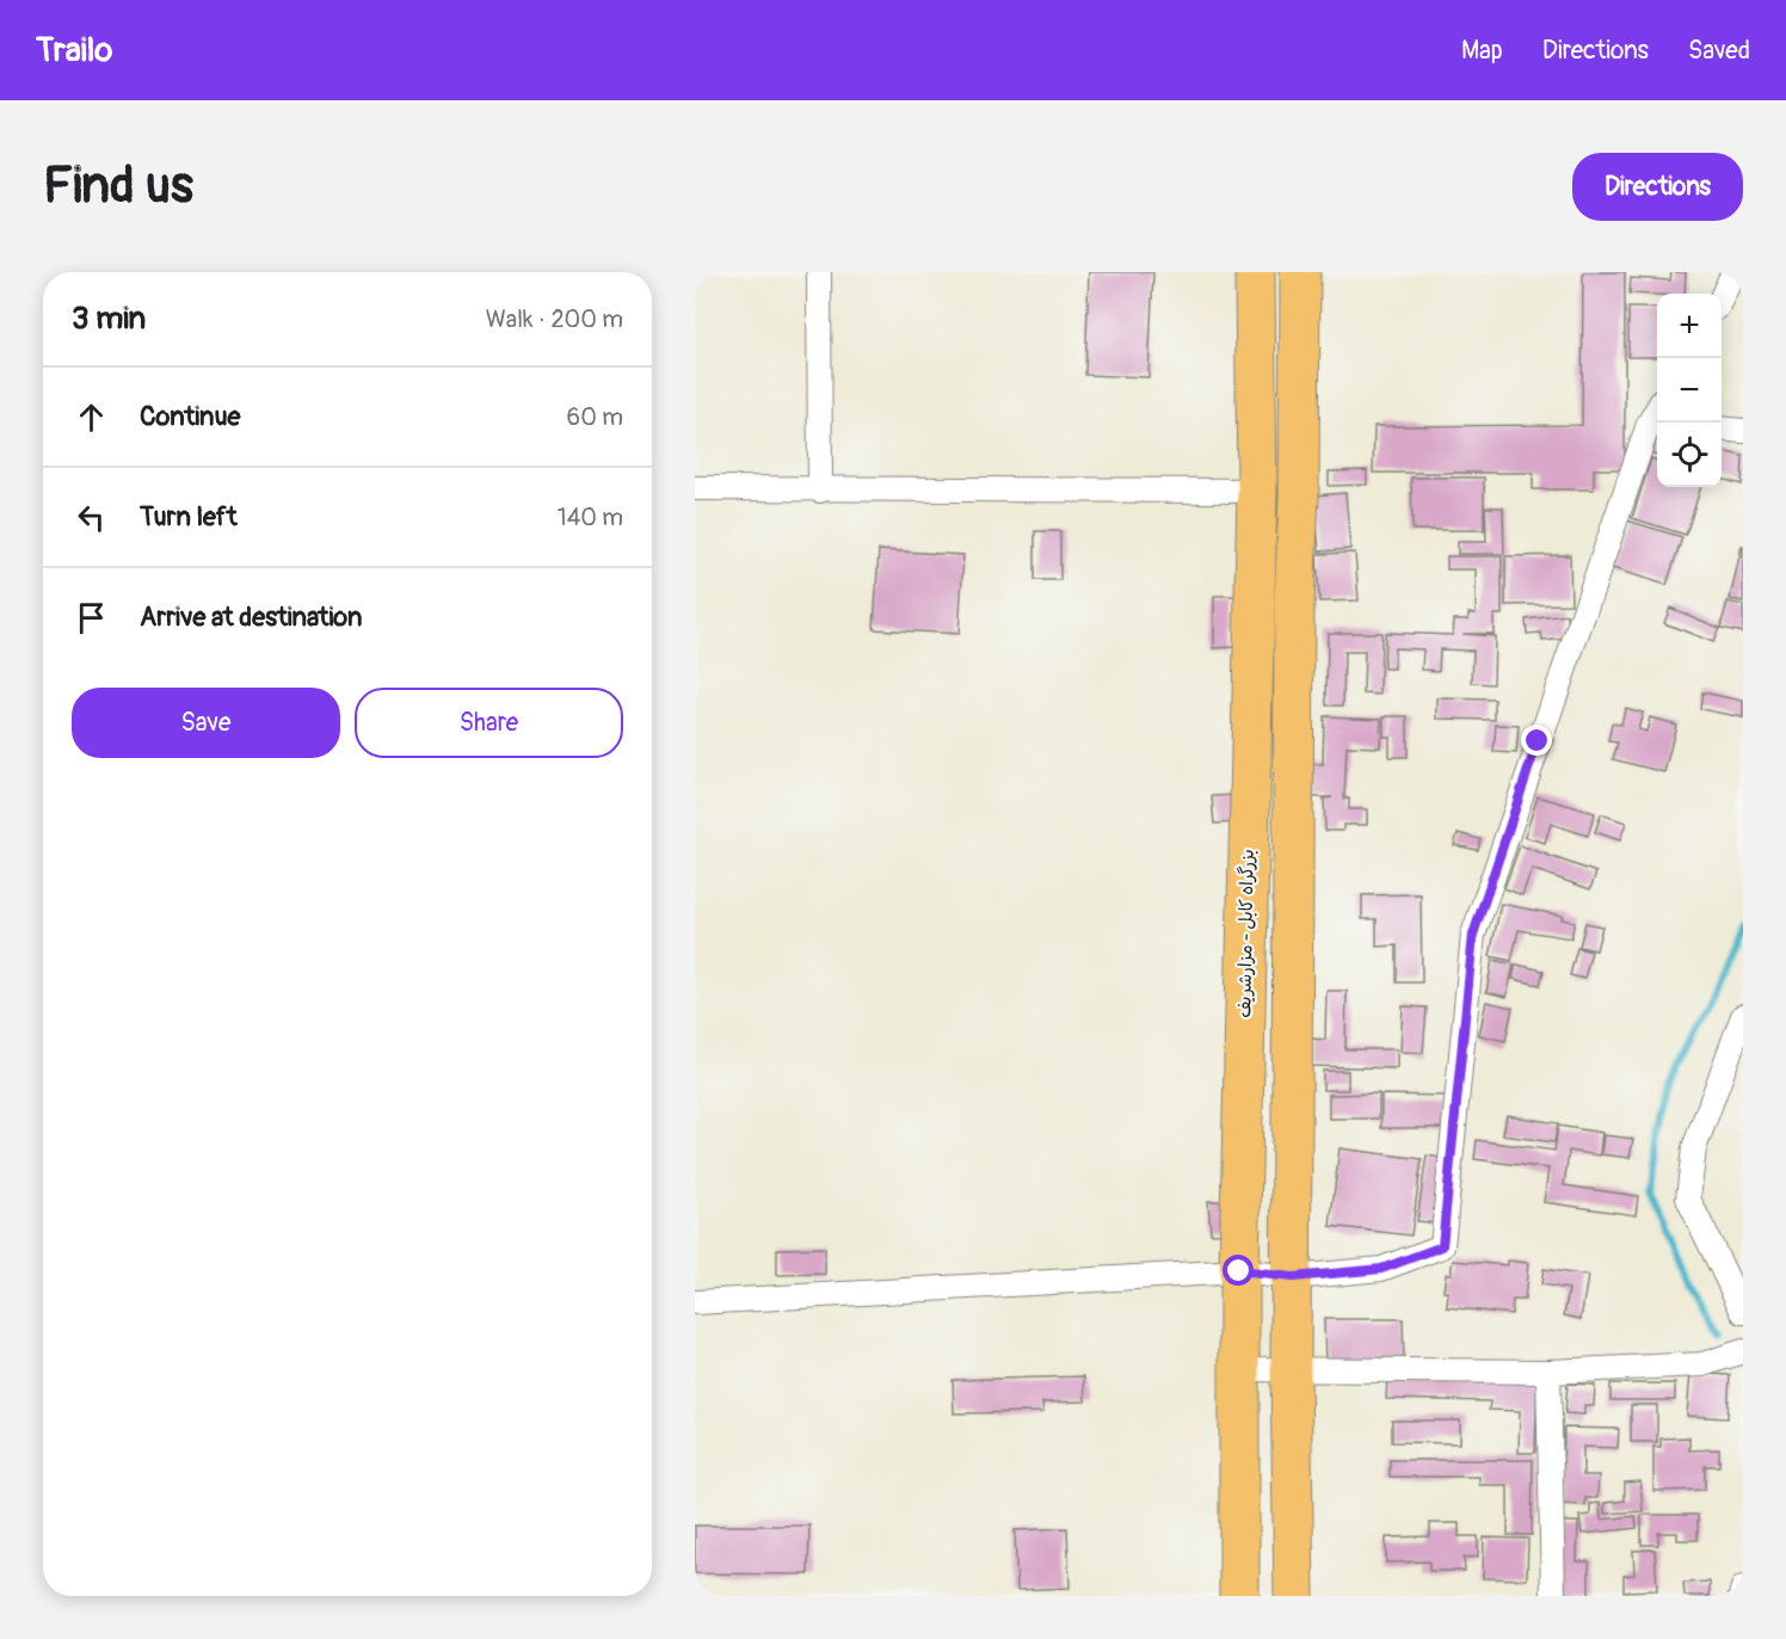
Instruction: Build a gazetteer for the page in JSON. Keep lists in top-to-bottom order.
{
  "streets": {
    "highway": ["بزرگراه کابل - مزارشریف"]
  },
  "page": {
    "header": "Trailo",
    "nav": ["Map", "Directions", "Saved"],
    "buttons": [
      "Directions",
      ["Save", "Share"]
    ],
    "title": "Find us",
    "heading": ["3 min", "Walk · 200 m"],
    "map_buttons": ["+", "−"],
    "list": [
      ["Continue", "60 m"],
      ["Turn left", "140 m"],
      "Arrive at destination"
    ]
  }
}
